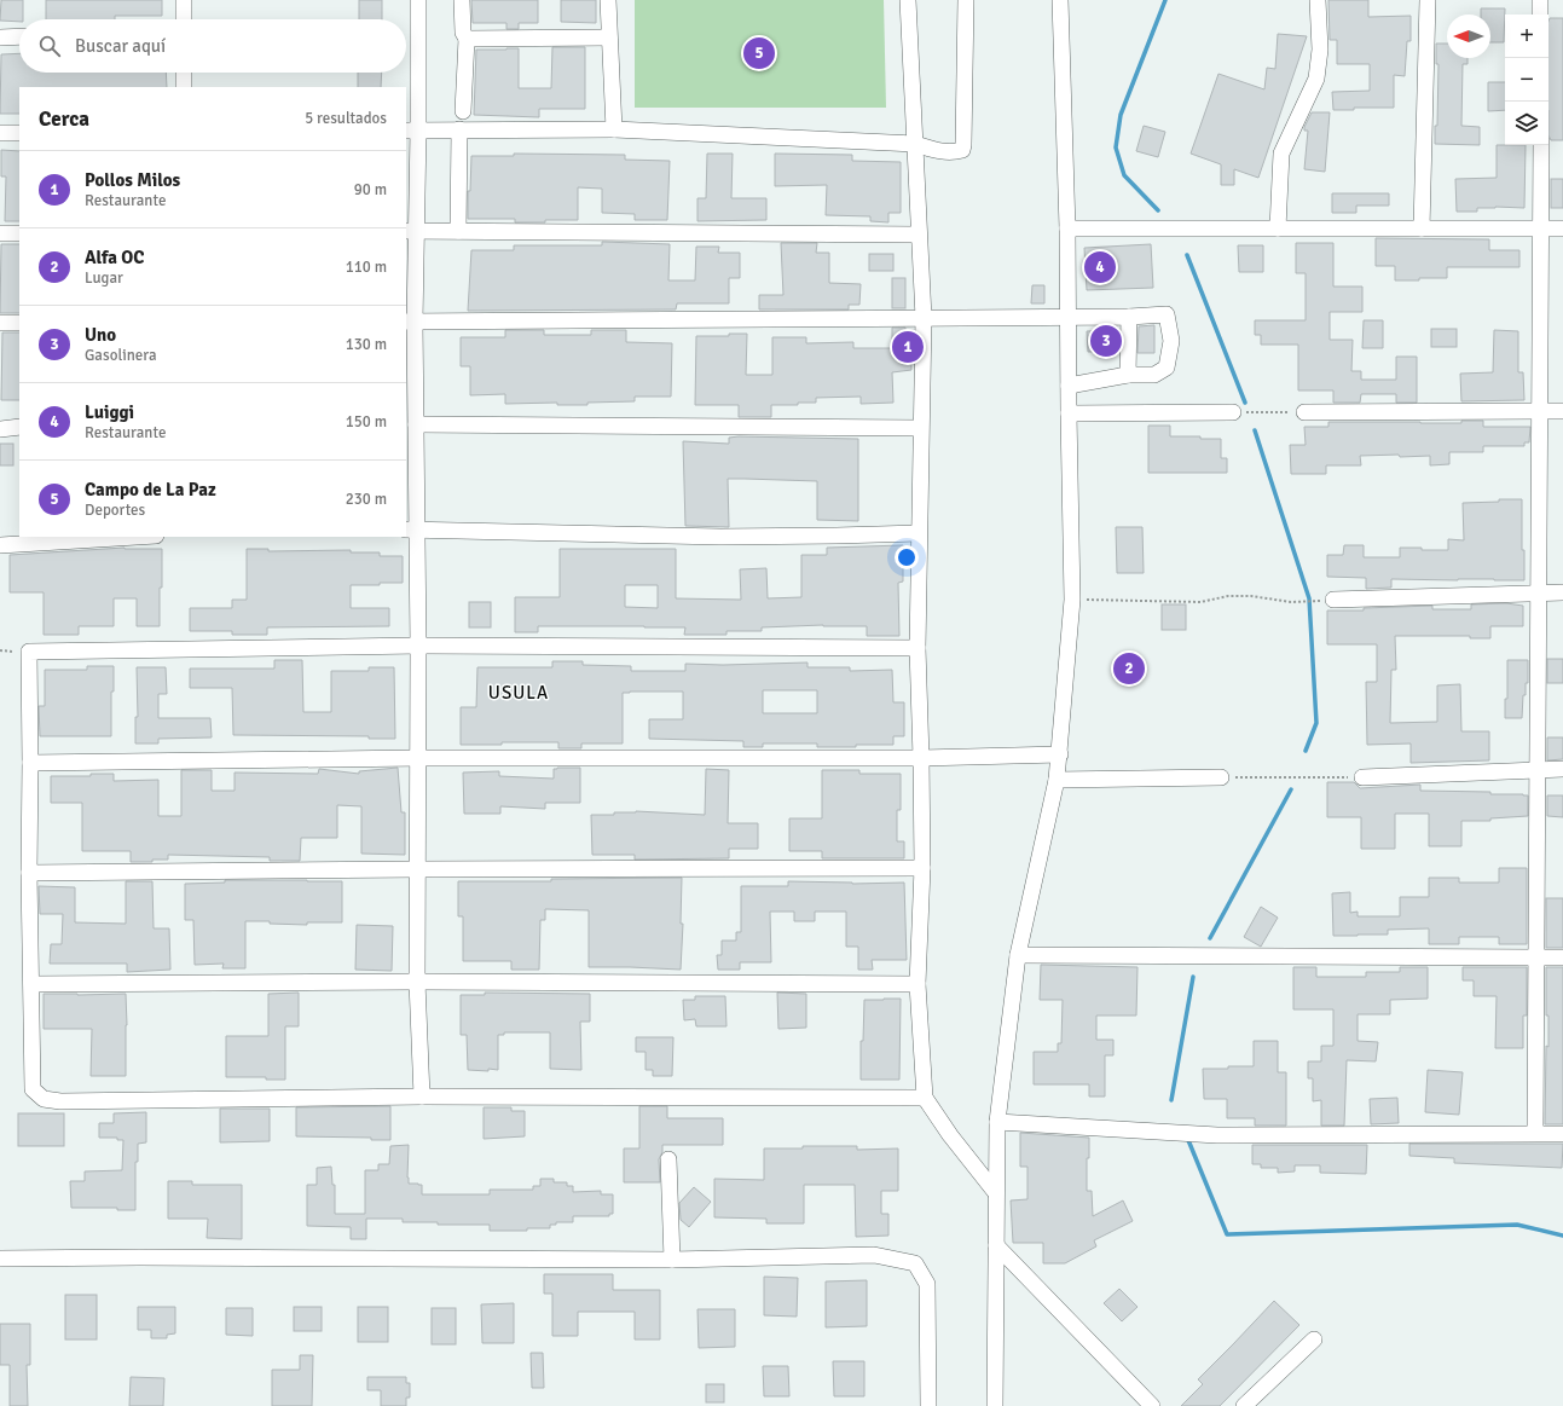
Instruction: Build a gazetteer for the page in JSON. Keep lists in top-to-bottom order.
{
  "districts": ["USULA"],
  "north": "left",
  "page": {
    "map_buttons": ["+", "−"],
    "search": "Buscar aquí",
    "pins": [
      "5",
      "4",
      "3",
      "1",
      "2"
    ],
    "heading": ["Cerca", "5 resultados"],
    "list": [
      {
        "mark": "1",
        "name": "Pollos Milos",
        "note": "Restaurante",
        "value": "90 m"
      },
      {
        "mark": "2",
        "name": "Alfa OC",
        "note": "Lugar",
        "value": "110 m"
      },
      {
        "mark": "3",
        "name": "Uno",
        "note": "Gasolinera",
        "value": "130 m"
      },
      {
        "mark": "4",
        "name": "Luiggi",
        "note": "Restaurante",
        "value": "150 m"
      },
      {
        "mark": "5",
        "name": "Campo de La Paz",
        "note": "Deportes",
        "value": "230 m"
      }
    ]
  }
}
